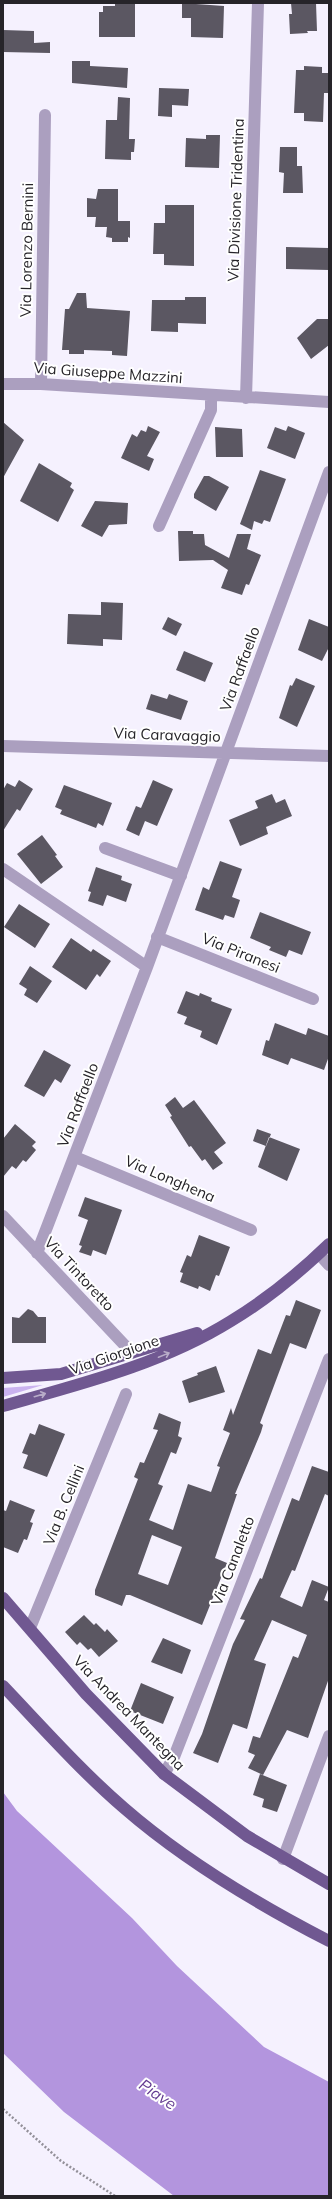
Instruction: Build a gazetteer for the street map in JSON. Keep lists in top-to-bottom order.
{
  "streets": {
    "main road": ["Via Giorgione", "Via Andrea Mantegna"],
    "street": [
      "Via Divisione Tridentina",
      "Via Lorenzo Bernini",
      "Via Giuseppe Mazzini",
      "Via Raffaello",
      "Via Caravaggio",
      "Via Piranesi",
      "Via Longhena",
      "Via Tintoretto",
      "Via B. Cellini",
      "Via Canaletto"
    ]
  },
  "crossings": [
    ["Via Divisione Tridentina", "Via Giuseppe Mazzini"],
    ["Via Lorenzo Bernini", "Via Giuseppe Mazzini"],
    ["Via Raffaello", "Via Caravaggio"],
    ["Via Raffaello", "Via Piranesi"],
    ["Via Raffaello", "Via Longhena"],
    ["Via Raffaello", "Via Tintoretto"],
    ["Via Tintoretto", "Via Giorgione"],
    ["Via B. Cellini", "Via Andrea Mantegna"],
    ["Via Canaletto", "Via Andrea Mantegna"]
  ],
  "water": ["Piave"]
}
